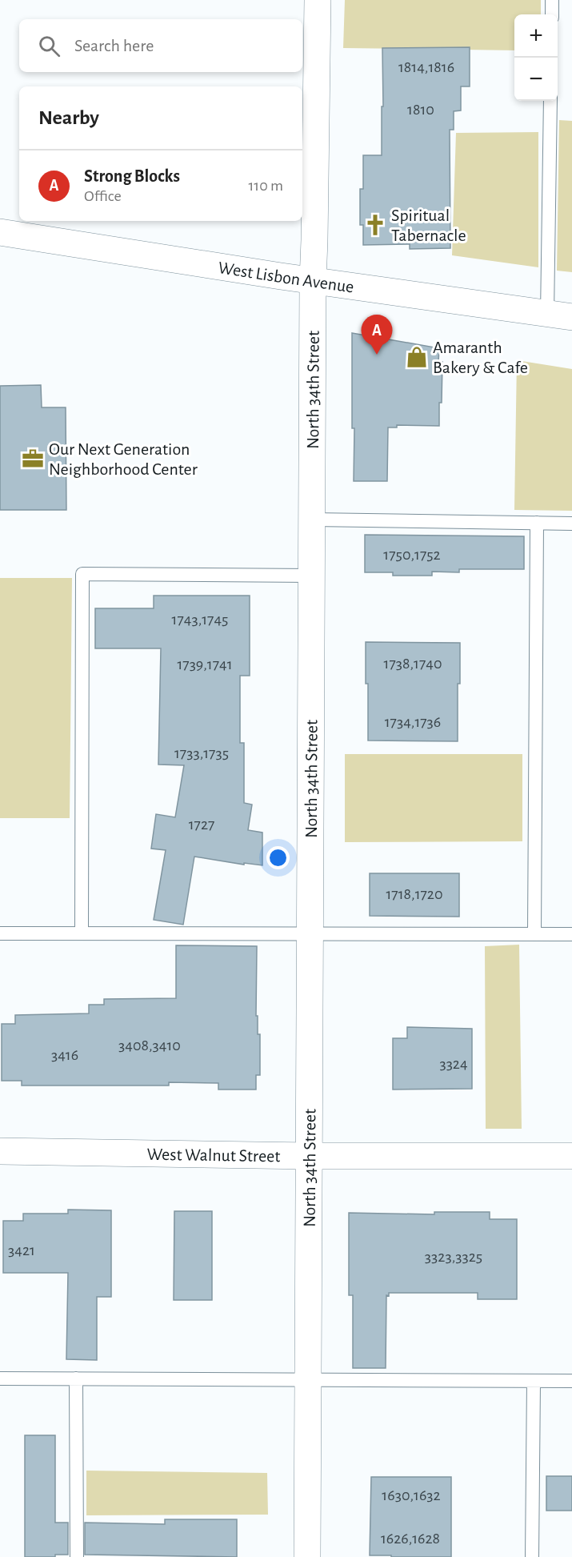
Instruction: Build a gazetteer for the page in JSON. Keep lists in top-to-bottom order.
{
  "streets": {
    "street": ["West Lisbon Avenue", "North 34th Street", "West Walnut Street"]
  },
  "crossings": [
    ["West Lisbon Avenue", "North 34th Street"],
    ["North 34th Street", "West Walnut Street"]
  ],
  "places": {
    "church": ["Spiritual Tabernacle"],
    "shop": ["Amaranth Bakery & Cafe"],
    "office": ["Our Next Generation Neighborhood Center"]
  },
  "house_numbers": [
    "1814,1816",
    "1810",
    "1750,1752",
    "1743,1745",
    "1738,1740",
    "1739,1741",
    "1734,1736",
    "1733,1735",
    "1727",
    "1718,1720",
    "3408,3410",
    "3416",
    "3324",
    "3421",
    "3323,3325",
    "1630,1632",
    "1626,1628"
  ],
  "page": {
    "map_buttons": ["+", "−"],
    "search": "Search here",
    "heading": "Nearby",
    "list": [
      {
        "mark": "A",
        "name": "Strong Blocks",
        "note": "Office",
        "value": "110 m"
      }
    ],
    "pins": "A"
  }
}
